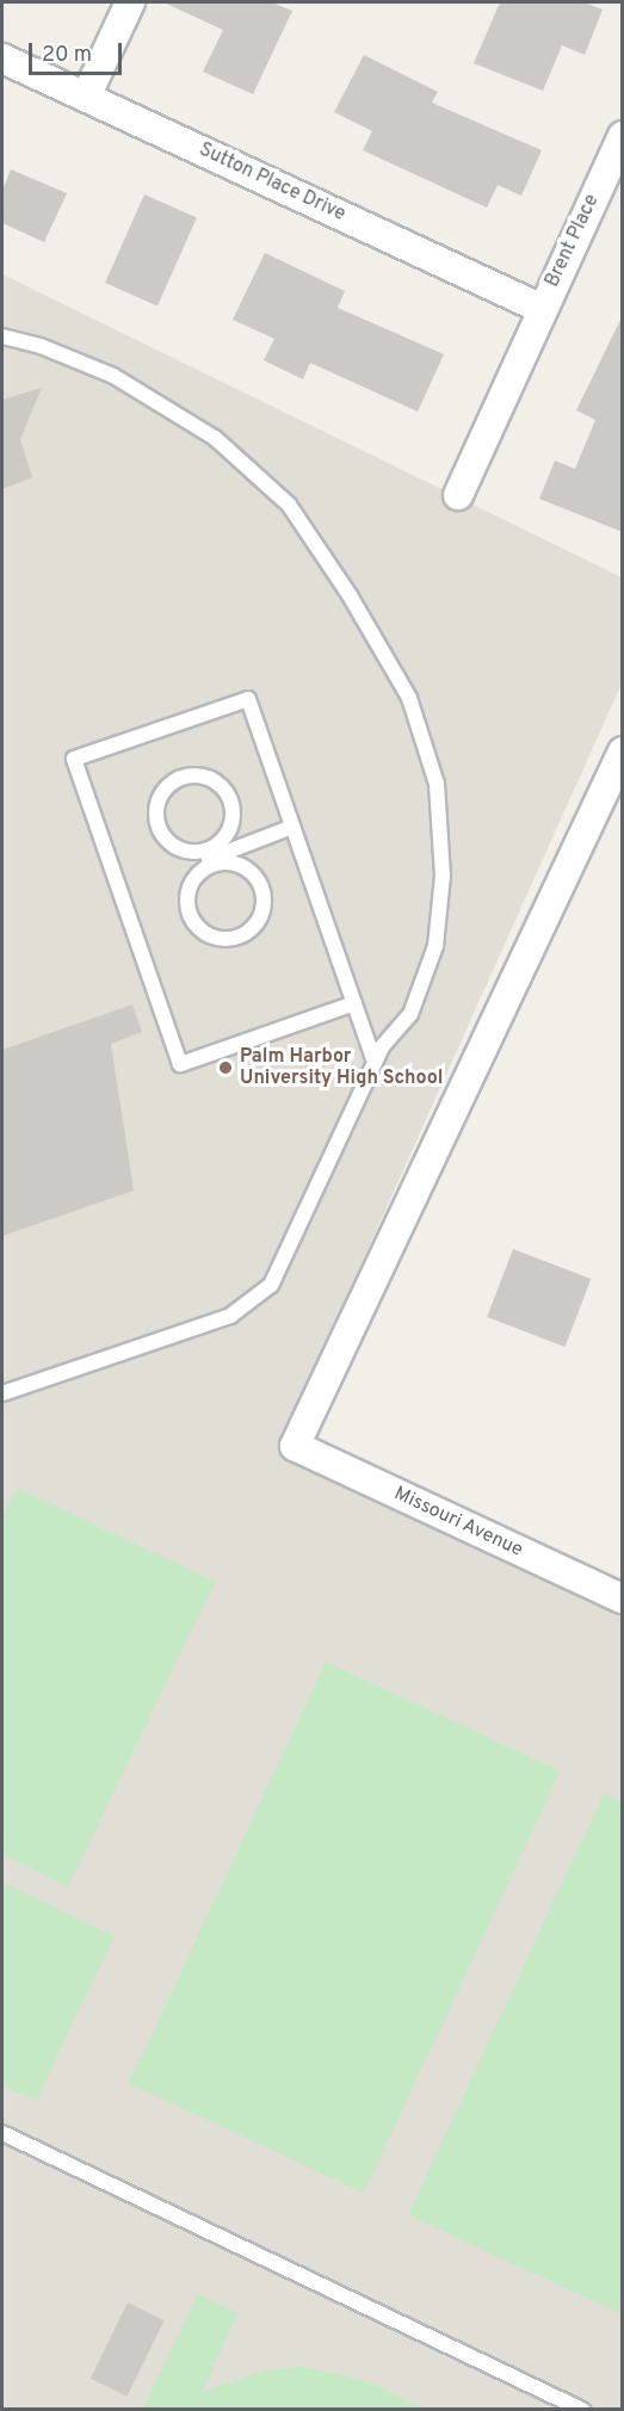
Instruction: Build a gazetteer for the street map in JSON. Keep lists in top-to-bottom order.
{
  "streets": {
    "street": ["Sutton Place Drive", "Brent Place", "Missouri Avenue"]
  },
  "crossings": [
    ["Sutton Place Drive", "Brent Place"]
  ],
  "places": ["Palm Harbor University High School"],
  "scale_bar": "20 m"
}
